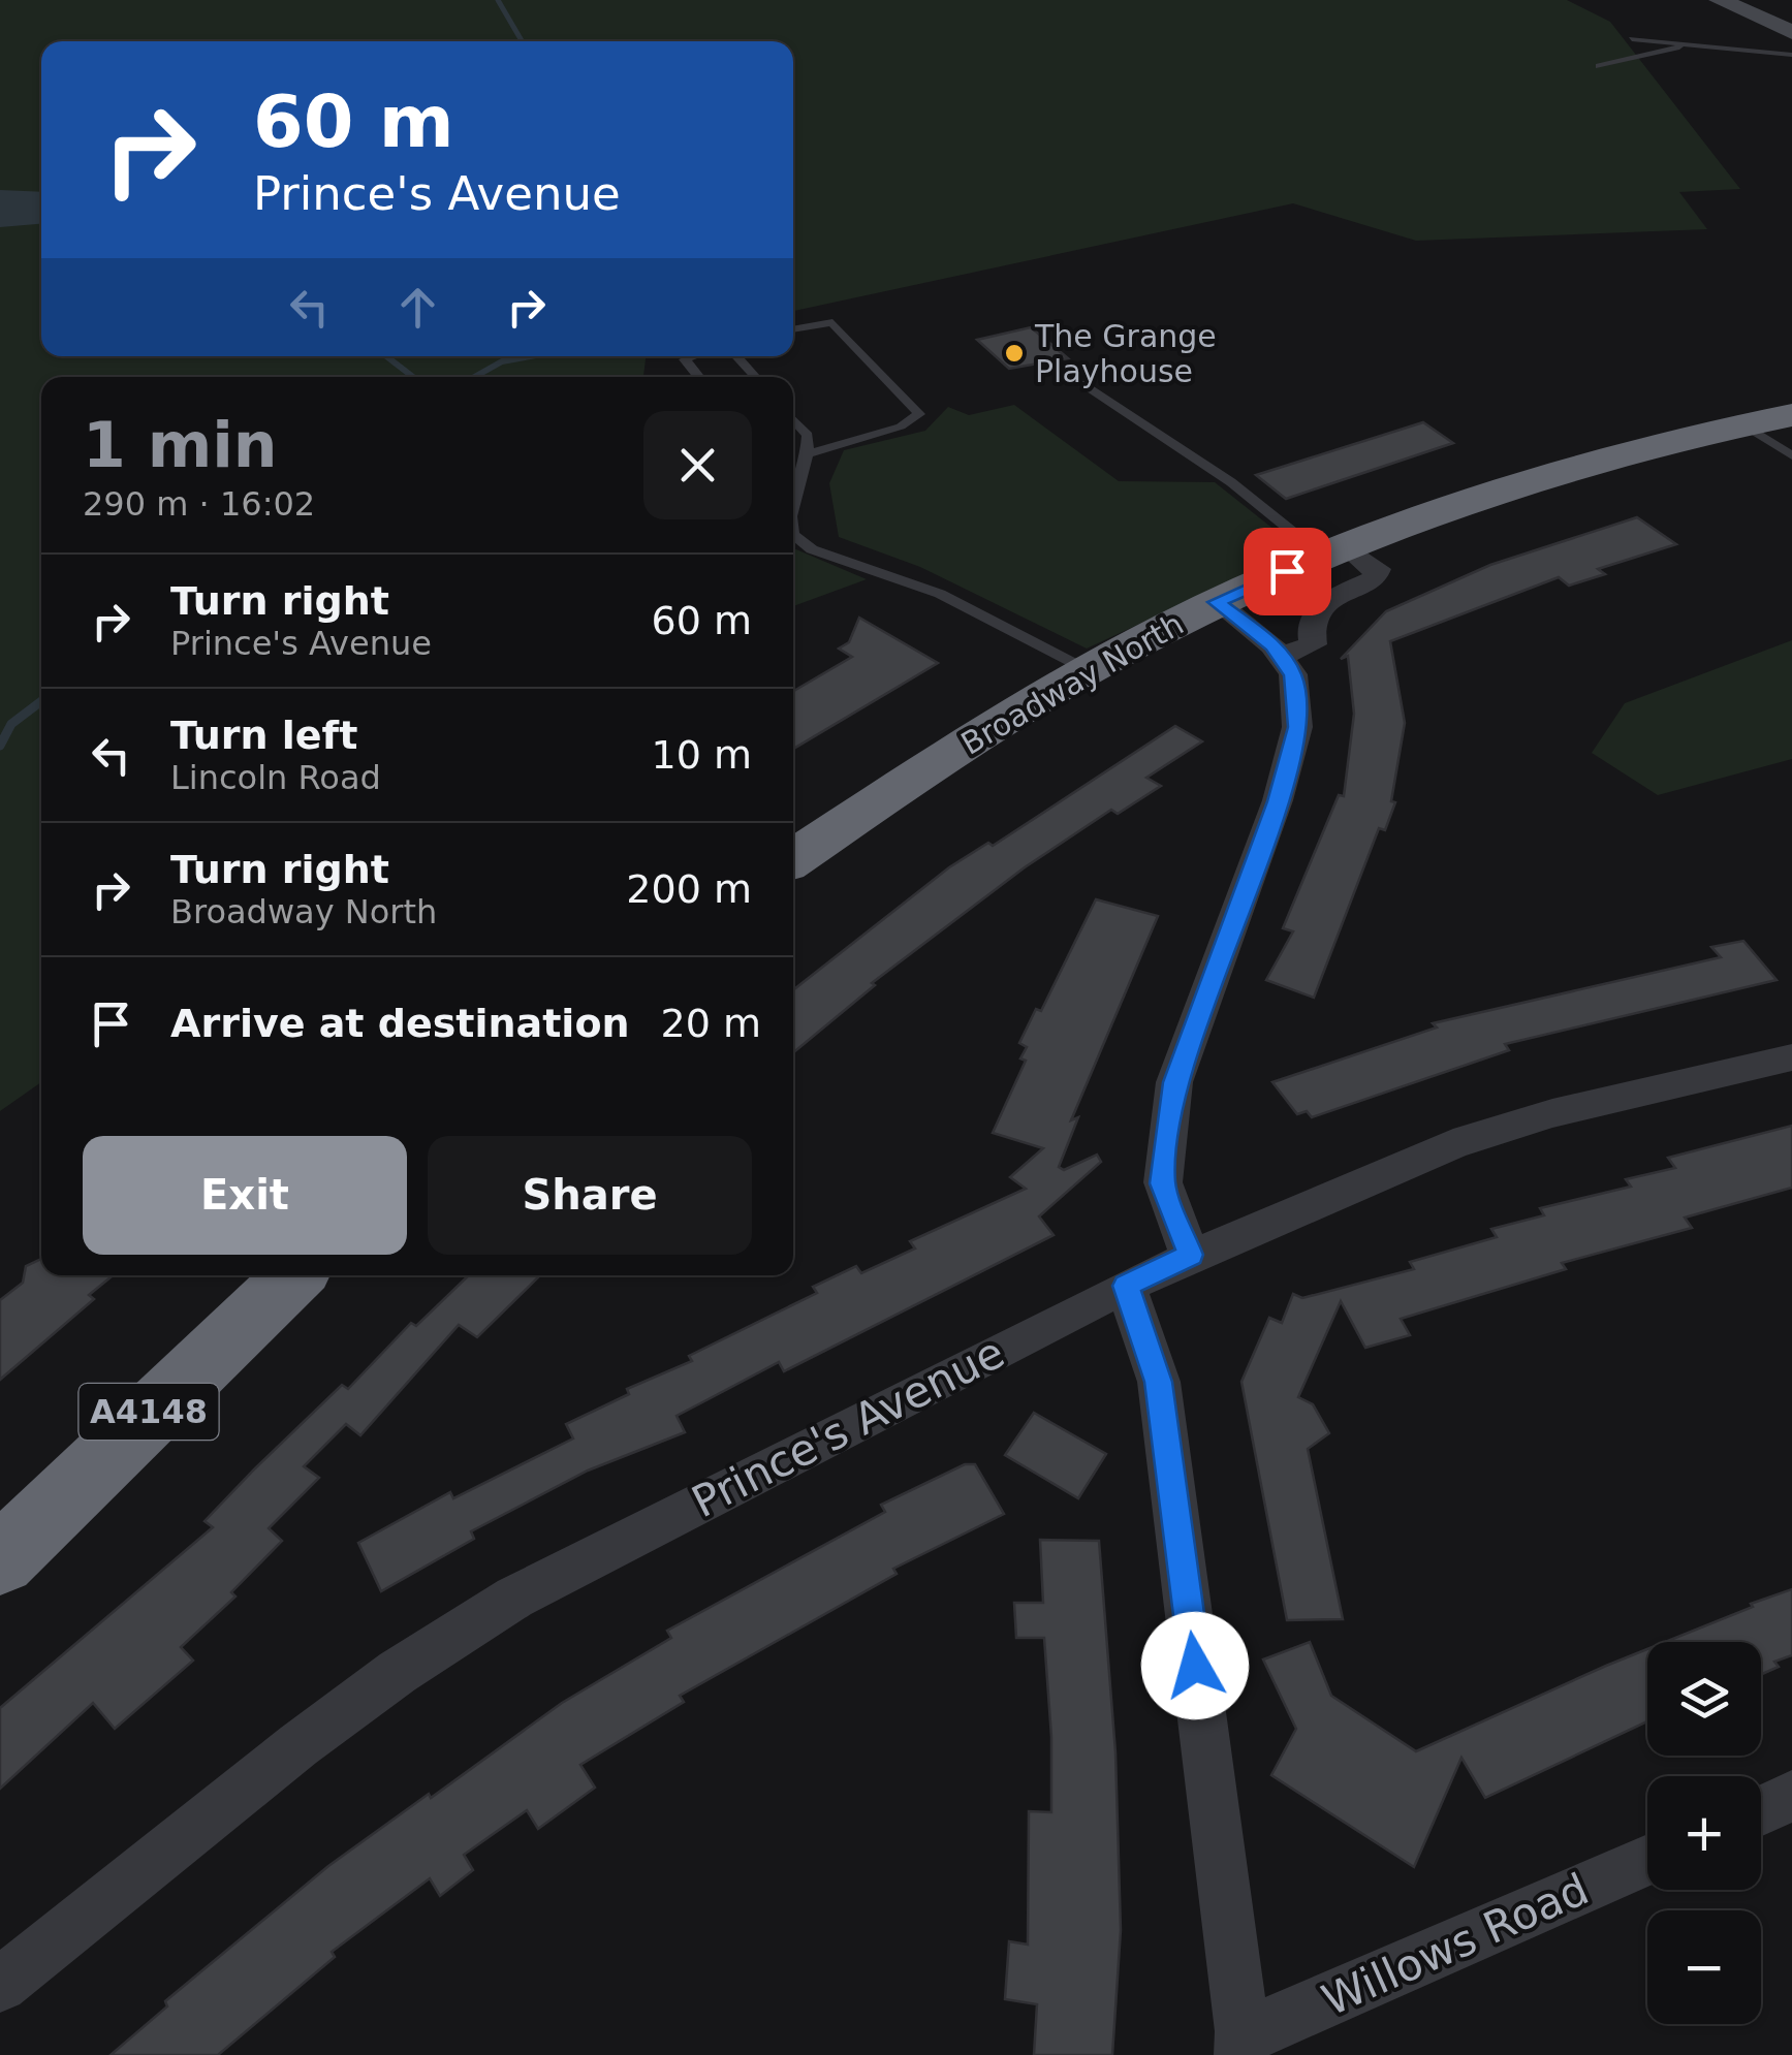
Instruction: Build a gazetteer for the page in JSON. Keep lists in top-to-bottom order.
{
  "streets": {
    "highway": ["Broadway North", "A4148"],
    "street": ["Prince's Avenue", "Willows Road"]
  },
  "places": ["The Grange Playhouse"],
  "page": {
    "turn": ["60 m", "Prince's Avenue"],
    "heading": ["1 min", "290 m · 16:02"],
    "list": [
      {
        "name": "Turn right",
        "note": "Prince's Avenue",
        "value": "60 m"
      },
      {
        "name": "Turn left",
        "note": "Lincoln Road",
        "value": "10 m"
      },
      {
        "name": "Turn right",
        "note": "Broadway North",
        "value": "200 m"
      },
      {
        "name": "Arrive at destination",
        "value": "20 m"
      }
    ],
    "buttons": ["Exit", "Share"],
    "map_buttons": ["+", "−"]
  }
}
